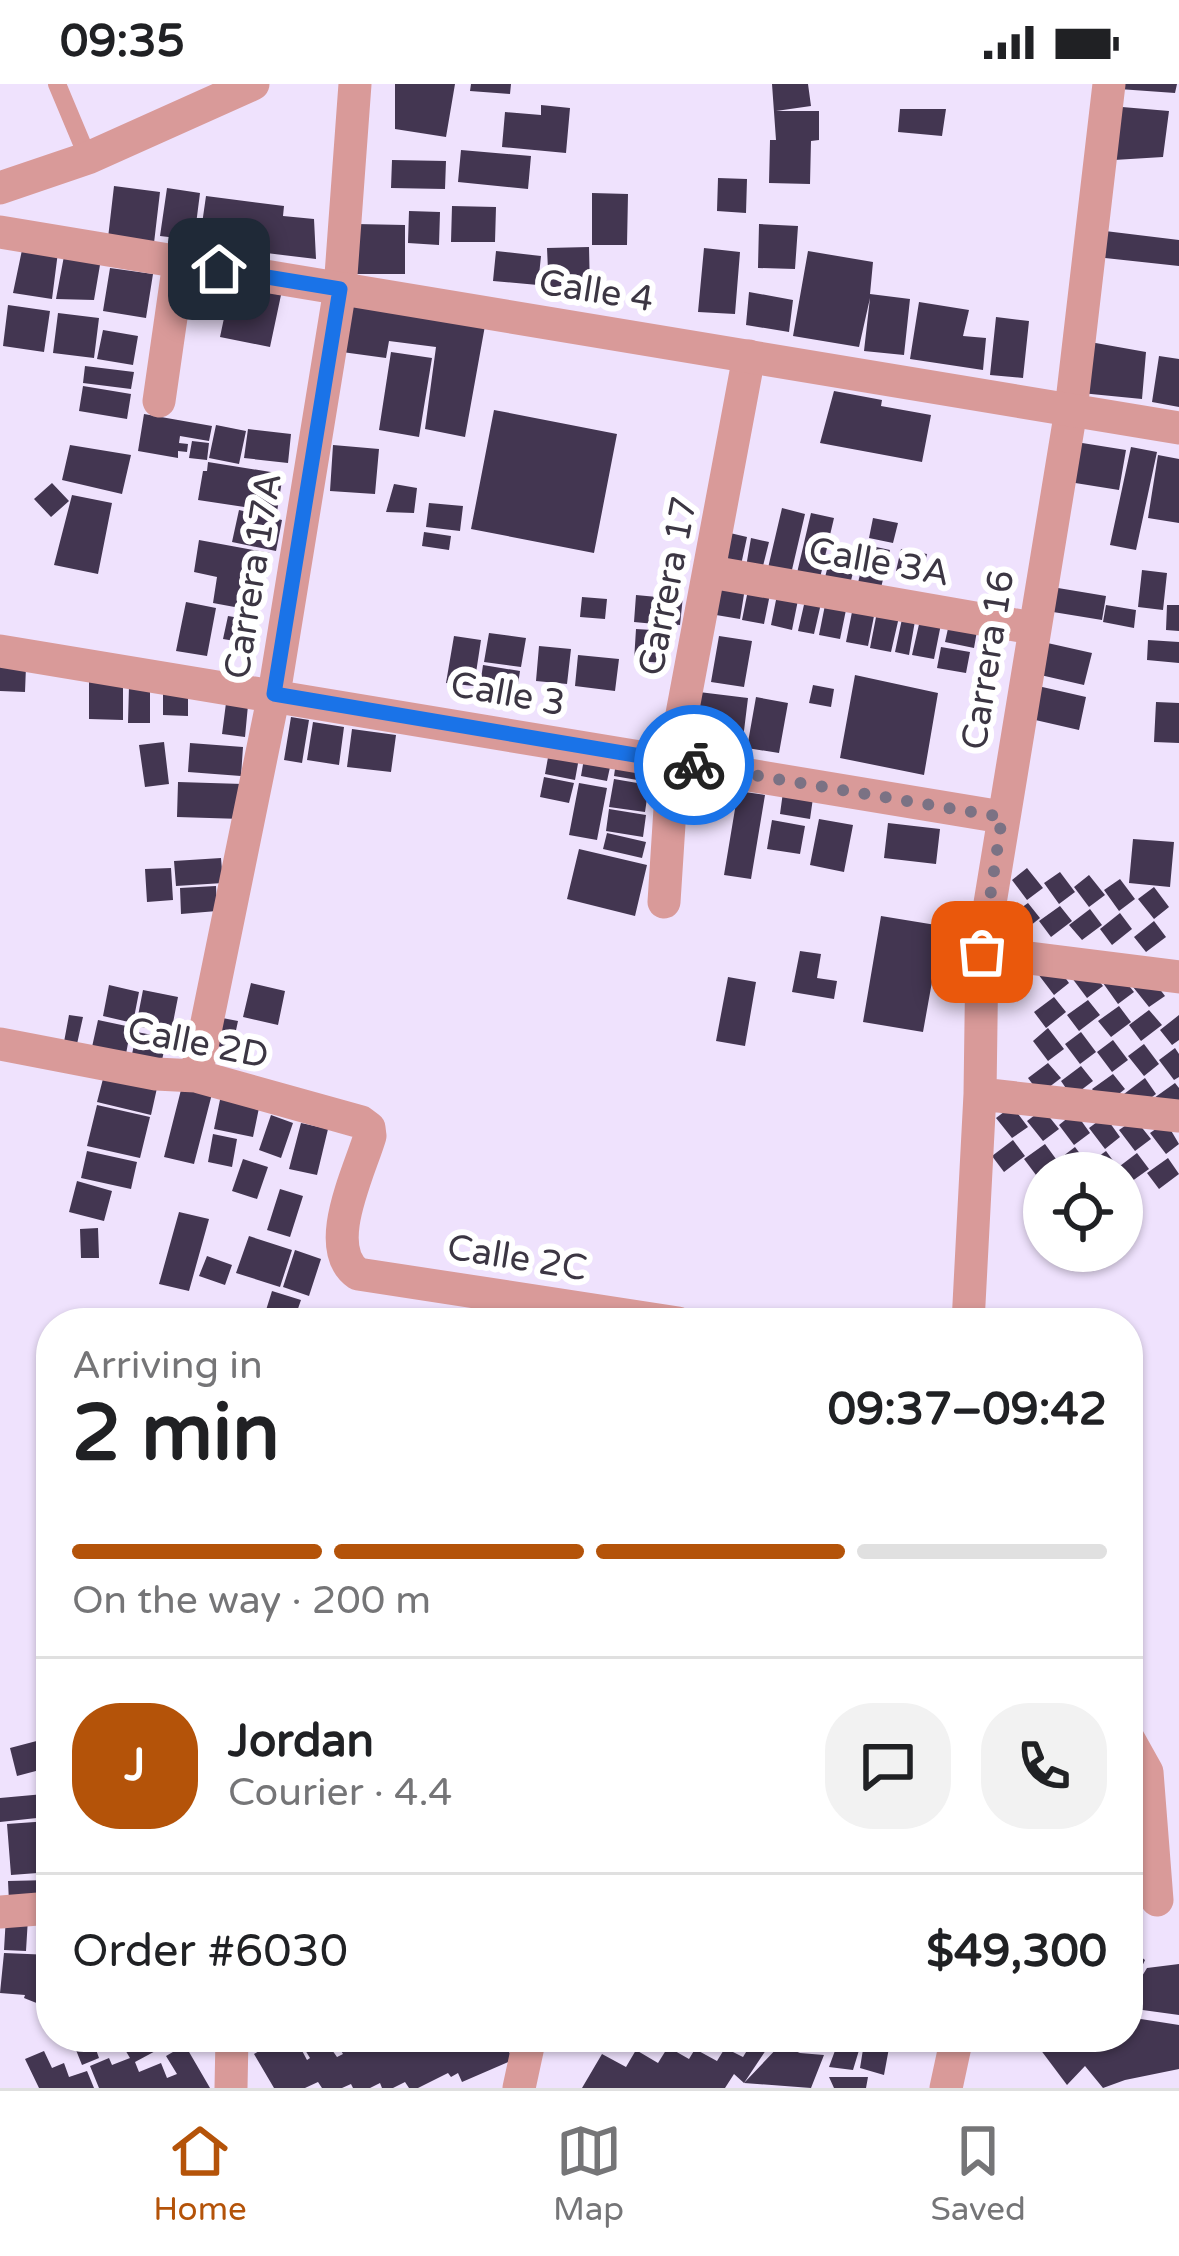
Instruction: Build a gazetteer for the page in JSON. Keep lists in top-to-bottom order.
{
  "streets": {
    "street": [
      "Calle 4",
      "Calle 3A",
      "Carrera 17A",
      "Carrera 17",
      "Carrera 16",
      "Calle 3",
      "Calle 2D",
      "Calle 2C"
    ]
  },
  "crossings": [
    ["Calle 4", "Carrera 17A"],
    ["Calle 4", "Carrera 17"],
    ["Calle 4", "Carrera 16"],
    ["Calle 3A", "Carrera 17"],
    ["Calle 3A", "Carrera 16"],
    ["Carrera 17A", "Calle 3"],
    ["Carrera 17A", "Calle 2D"],
    ["Carrera 17", "Calle 3"],
    ["Carrera 16", "Calle 3"],
    ["Calle 2D", "Calle 2C"]
  ],
  "page": {
    "status": "09:35",
    "heading": ["2 min", "Arriving in", "09:37–09:42"],
    "panel": [
      "Jordan",
      "Courier · 4.4",
      "Order #6030",
      "$49,300"
    ],
    "bar": "On the way · 200 m",
    "round": "J",
    "tabs": ["Home", "Map", "Saved"]
  }
}
